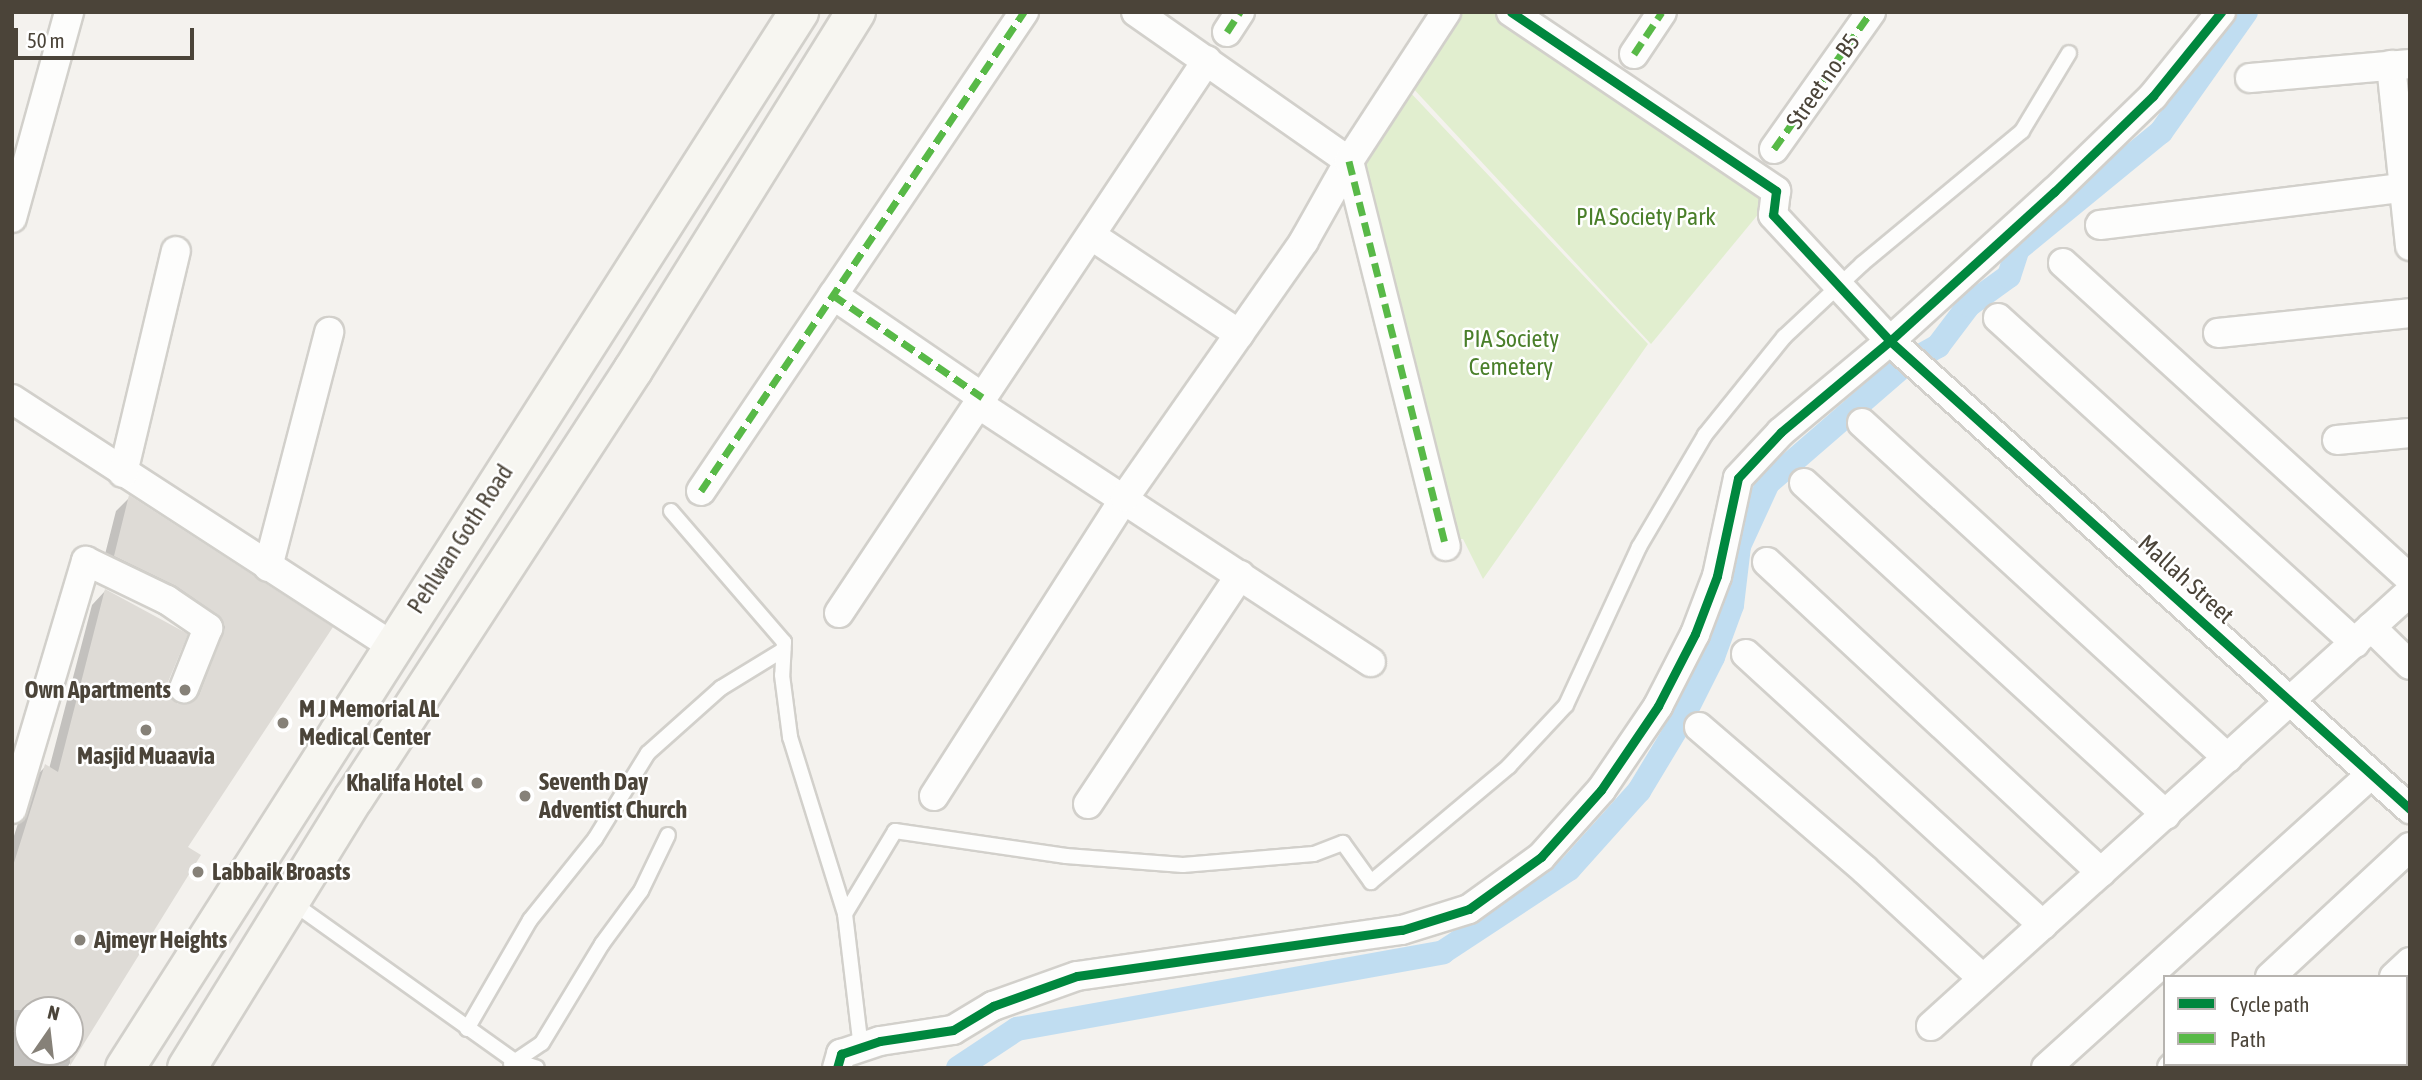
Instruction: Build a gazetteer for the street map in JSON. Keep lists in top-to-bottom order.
{
  "streets": {
    "main road": ["Pehlwan Goth Road"],
    "street": ["Street no. B5", "Mallah Street"]
  },
  "parks": ["PIA Society Park", "PIA Society Cemetery"],
  "places": [
    "Own Apartments",
    "M J Memorial AL Medical Center",
    "Masjid Muaavia",
    "Khalifa Hotel",
    "Seventh Day Adventist Church",
    "Labbaik Broasts",
    "Ajmeyr Heights"
  ],
  "legend": ["Cycle path", "Path"],
  "scale_bar": "50 m",
  "north": "top"
}
